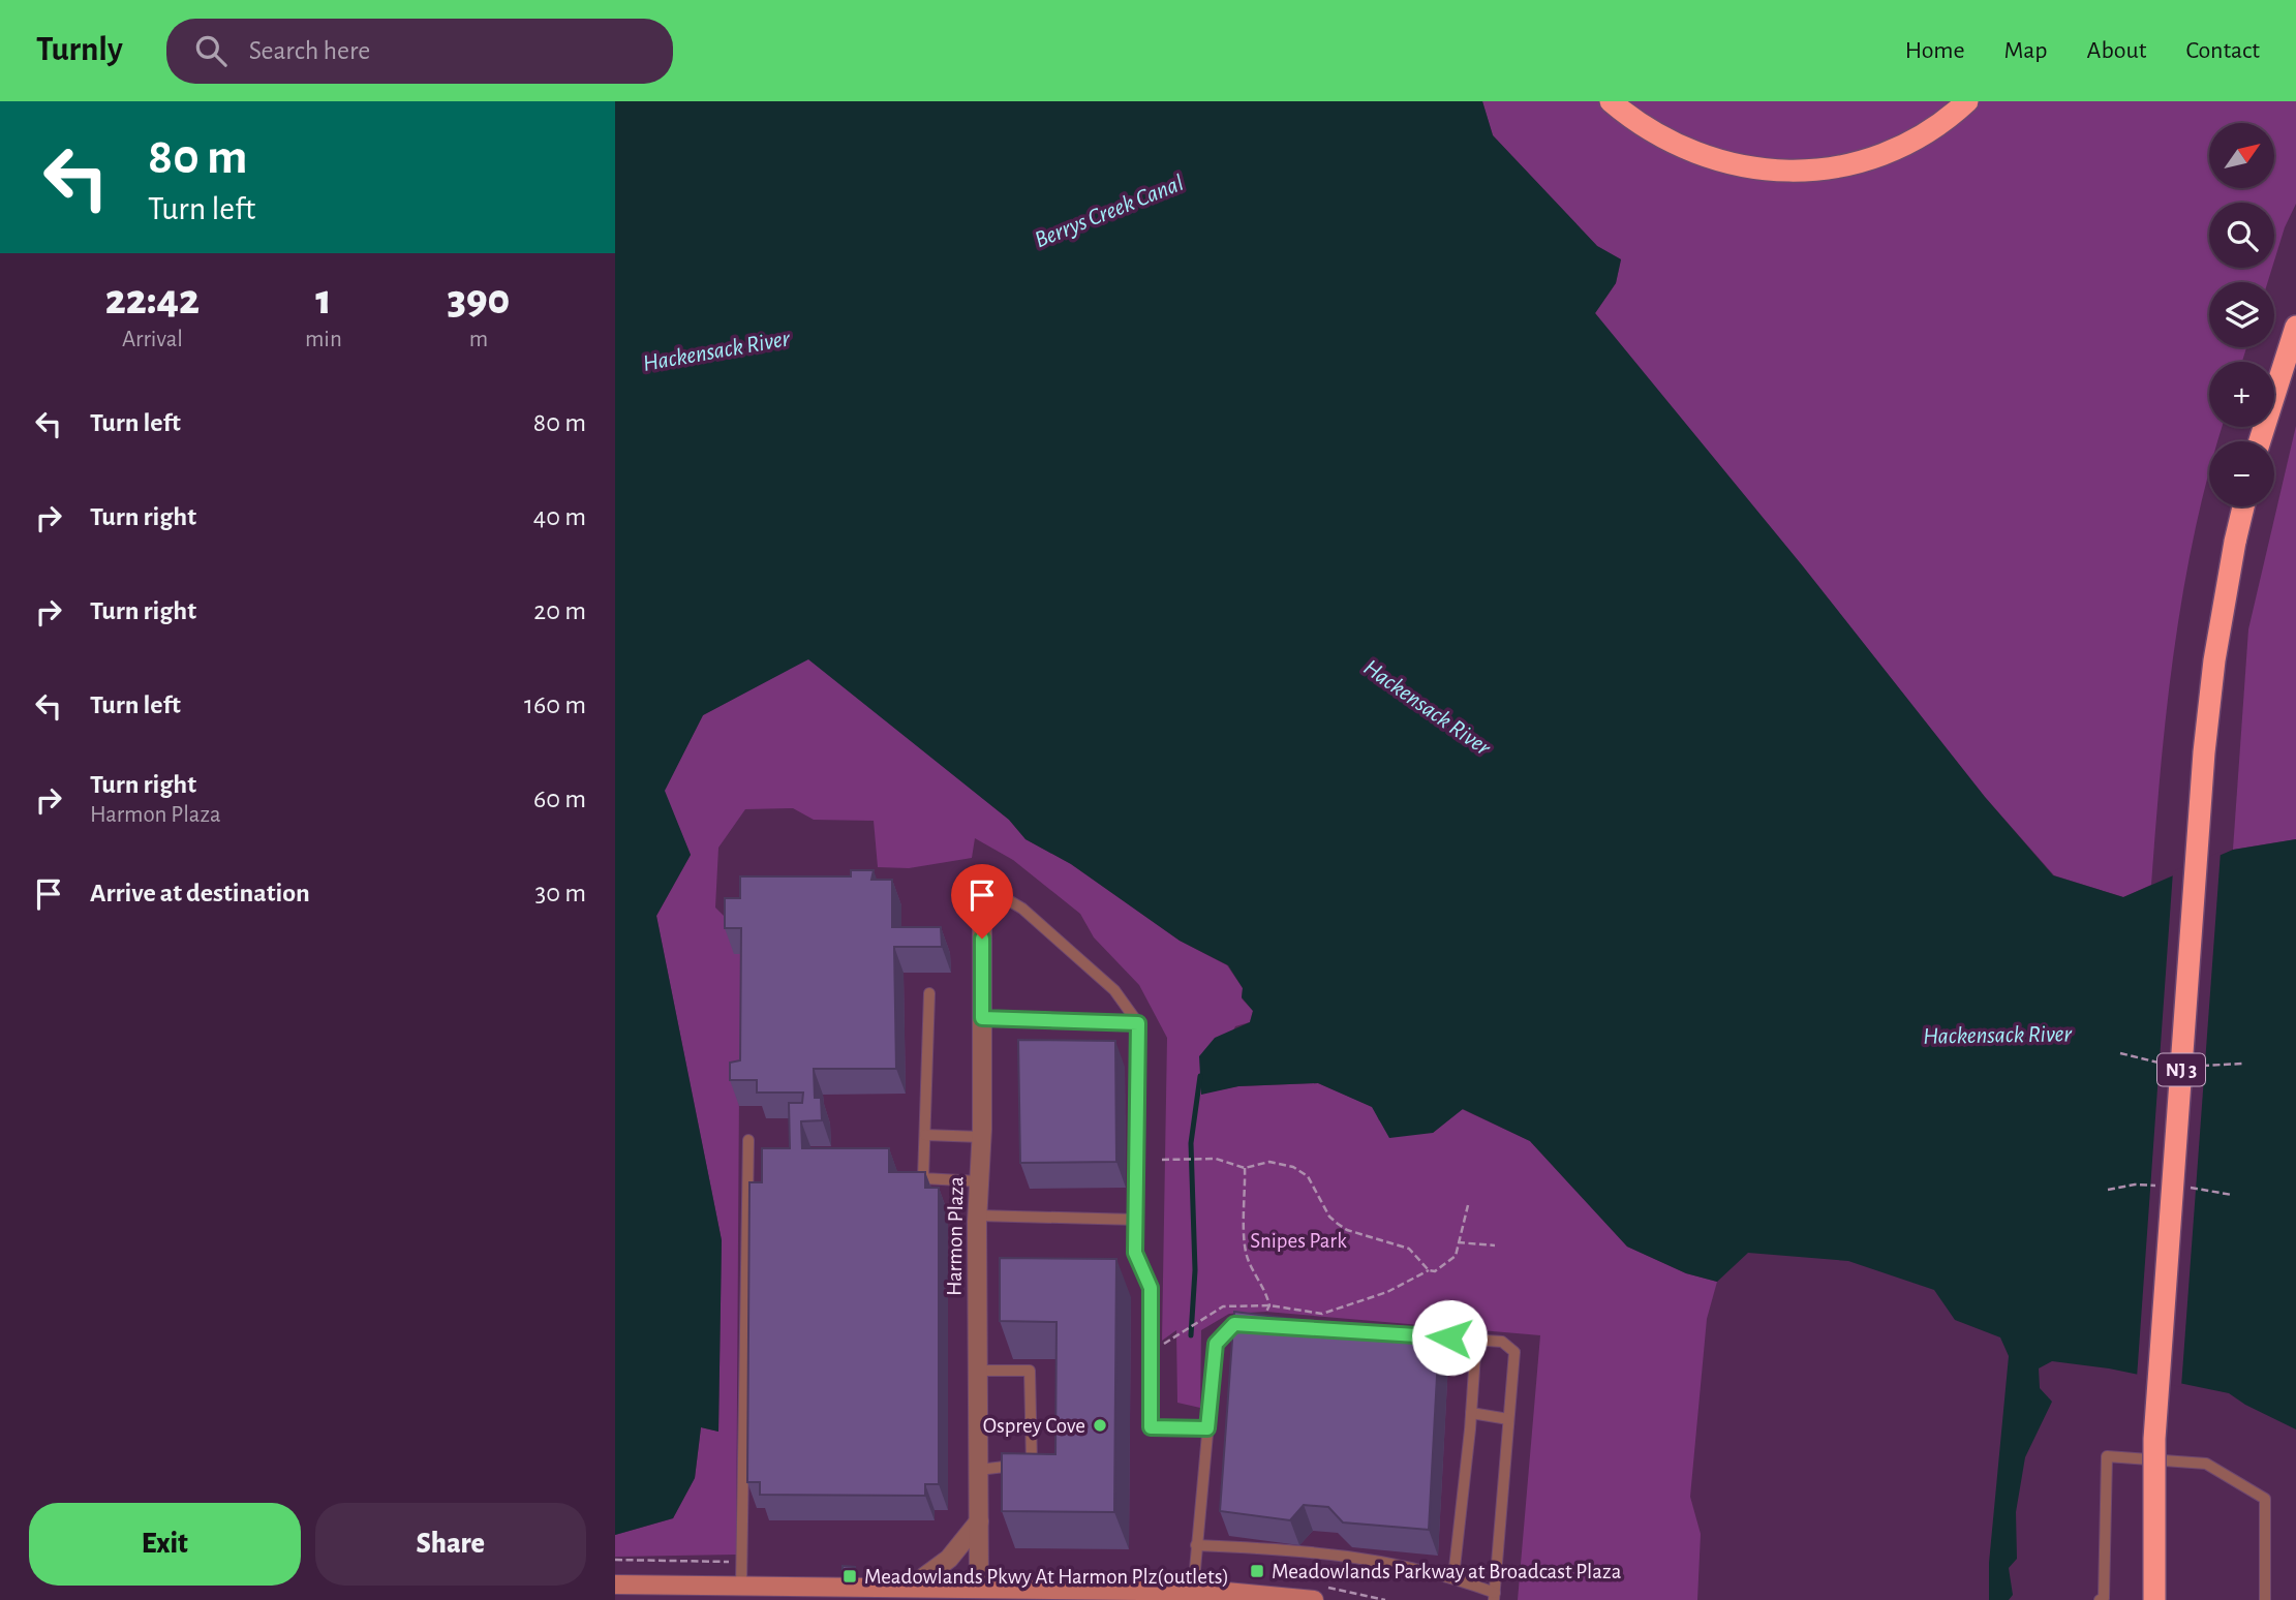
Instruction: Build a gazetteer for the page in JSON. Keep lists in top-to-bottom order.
{
  "streets": {
    "highway": ["NJ 3"],
    "street": ["Harmon Plaza"]
  },
  "water": ["Berrys Creek Canal", "Hackensack River"],
  "parks": ["Snipes Park"],
  "places": {
    "other": ["Osprey Cove"],
    "transit": ["Meadowlands Parkway at Broadcast Plaza", "Meadowlands Pkwy At Harmon Plz(outlets)"]
  },
  "north": "top right",
  "page": {
    "header": "Turnly",
    "search": "Search here",
    "nav": [
      "Home",
      "Map",
      "About",
      "Contact"
    ],
    "turn": ["80 m", "Turn left"],
    "map_buttons": ["+", "−"],
    "eta": [
      "22:42",
      "Arrival",
      "1",
      "min",
      "390",
      "m"
    ],
    "list": [
      {
        "name": "Turn left",
        "value": "80 m"
      },
      {
        "name": "Turn right",
        "value": "40 m"
      },
      {
        "name": "Turn right",
        "value": "20 m"
      },
      {
        "name": "Turn left",
        "value": "160 m"
      },
      {
        "name": "Turn right",
        "note": "Harmon Plaza",
        "value": "60 m"
      },
      {
        "name": "Arrive at destination",
        "value": "30 m"
      }
    ],
    "buttons": ["Exit", "Share"]
  }
}
